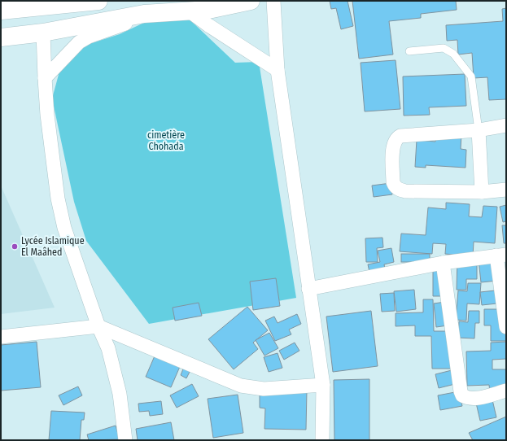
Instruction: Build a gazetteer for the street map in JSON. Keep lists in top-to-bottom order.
{
  "parks": ["cimetière Chohada"],
  "places": ["Lycée Islamique El Maâhed"]
}
